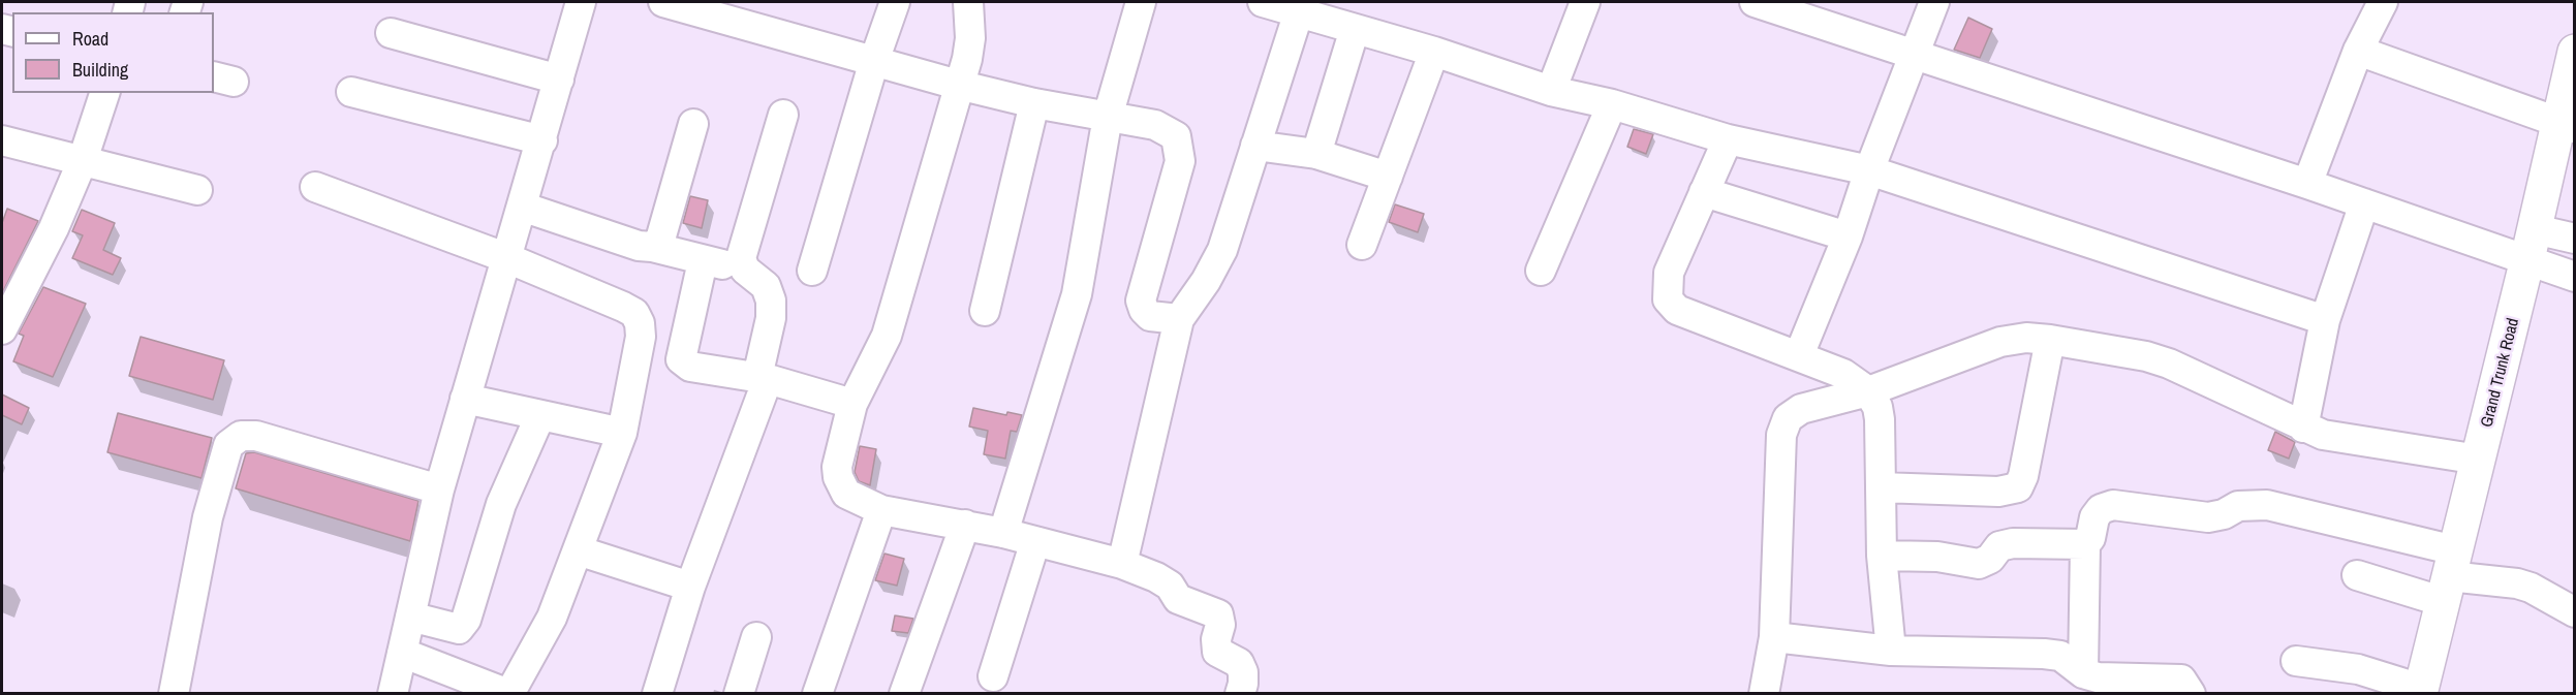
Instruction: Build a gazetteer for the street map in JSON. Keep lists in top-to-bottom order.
{
  "streets": {
    "main road": ["Grand Trunk Road"]
  },
  "legend": ["Road", "Building"]
}
